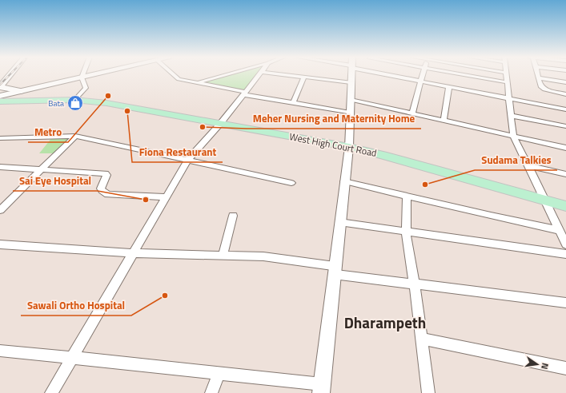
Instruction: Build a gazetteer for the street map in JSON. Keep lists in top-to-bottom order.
{
  "streets": {
    "main road": ["West High Court Road"]
  },
  "districts": ["Dharampeth"],
  "places": {
    "other": [
      "Metro",
      "Fiona Restaurant",
      "Meher Nursing and Maternity Home",
      "Sudama Talkies",
      "Sai Eye Hospital",
      "Sawali Ortho Hospital"
    ],
    "shop": ["Bata"]
  },
  "north": "right"
}
